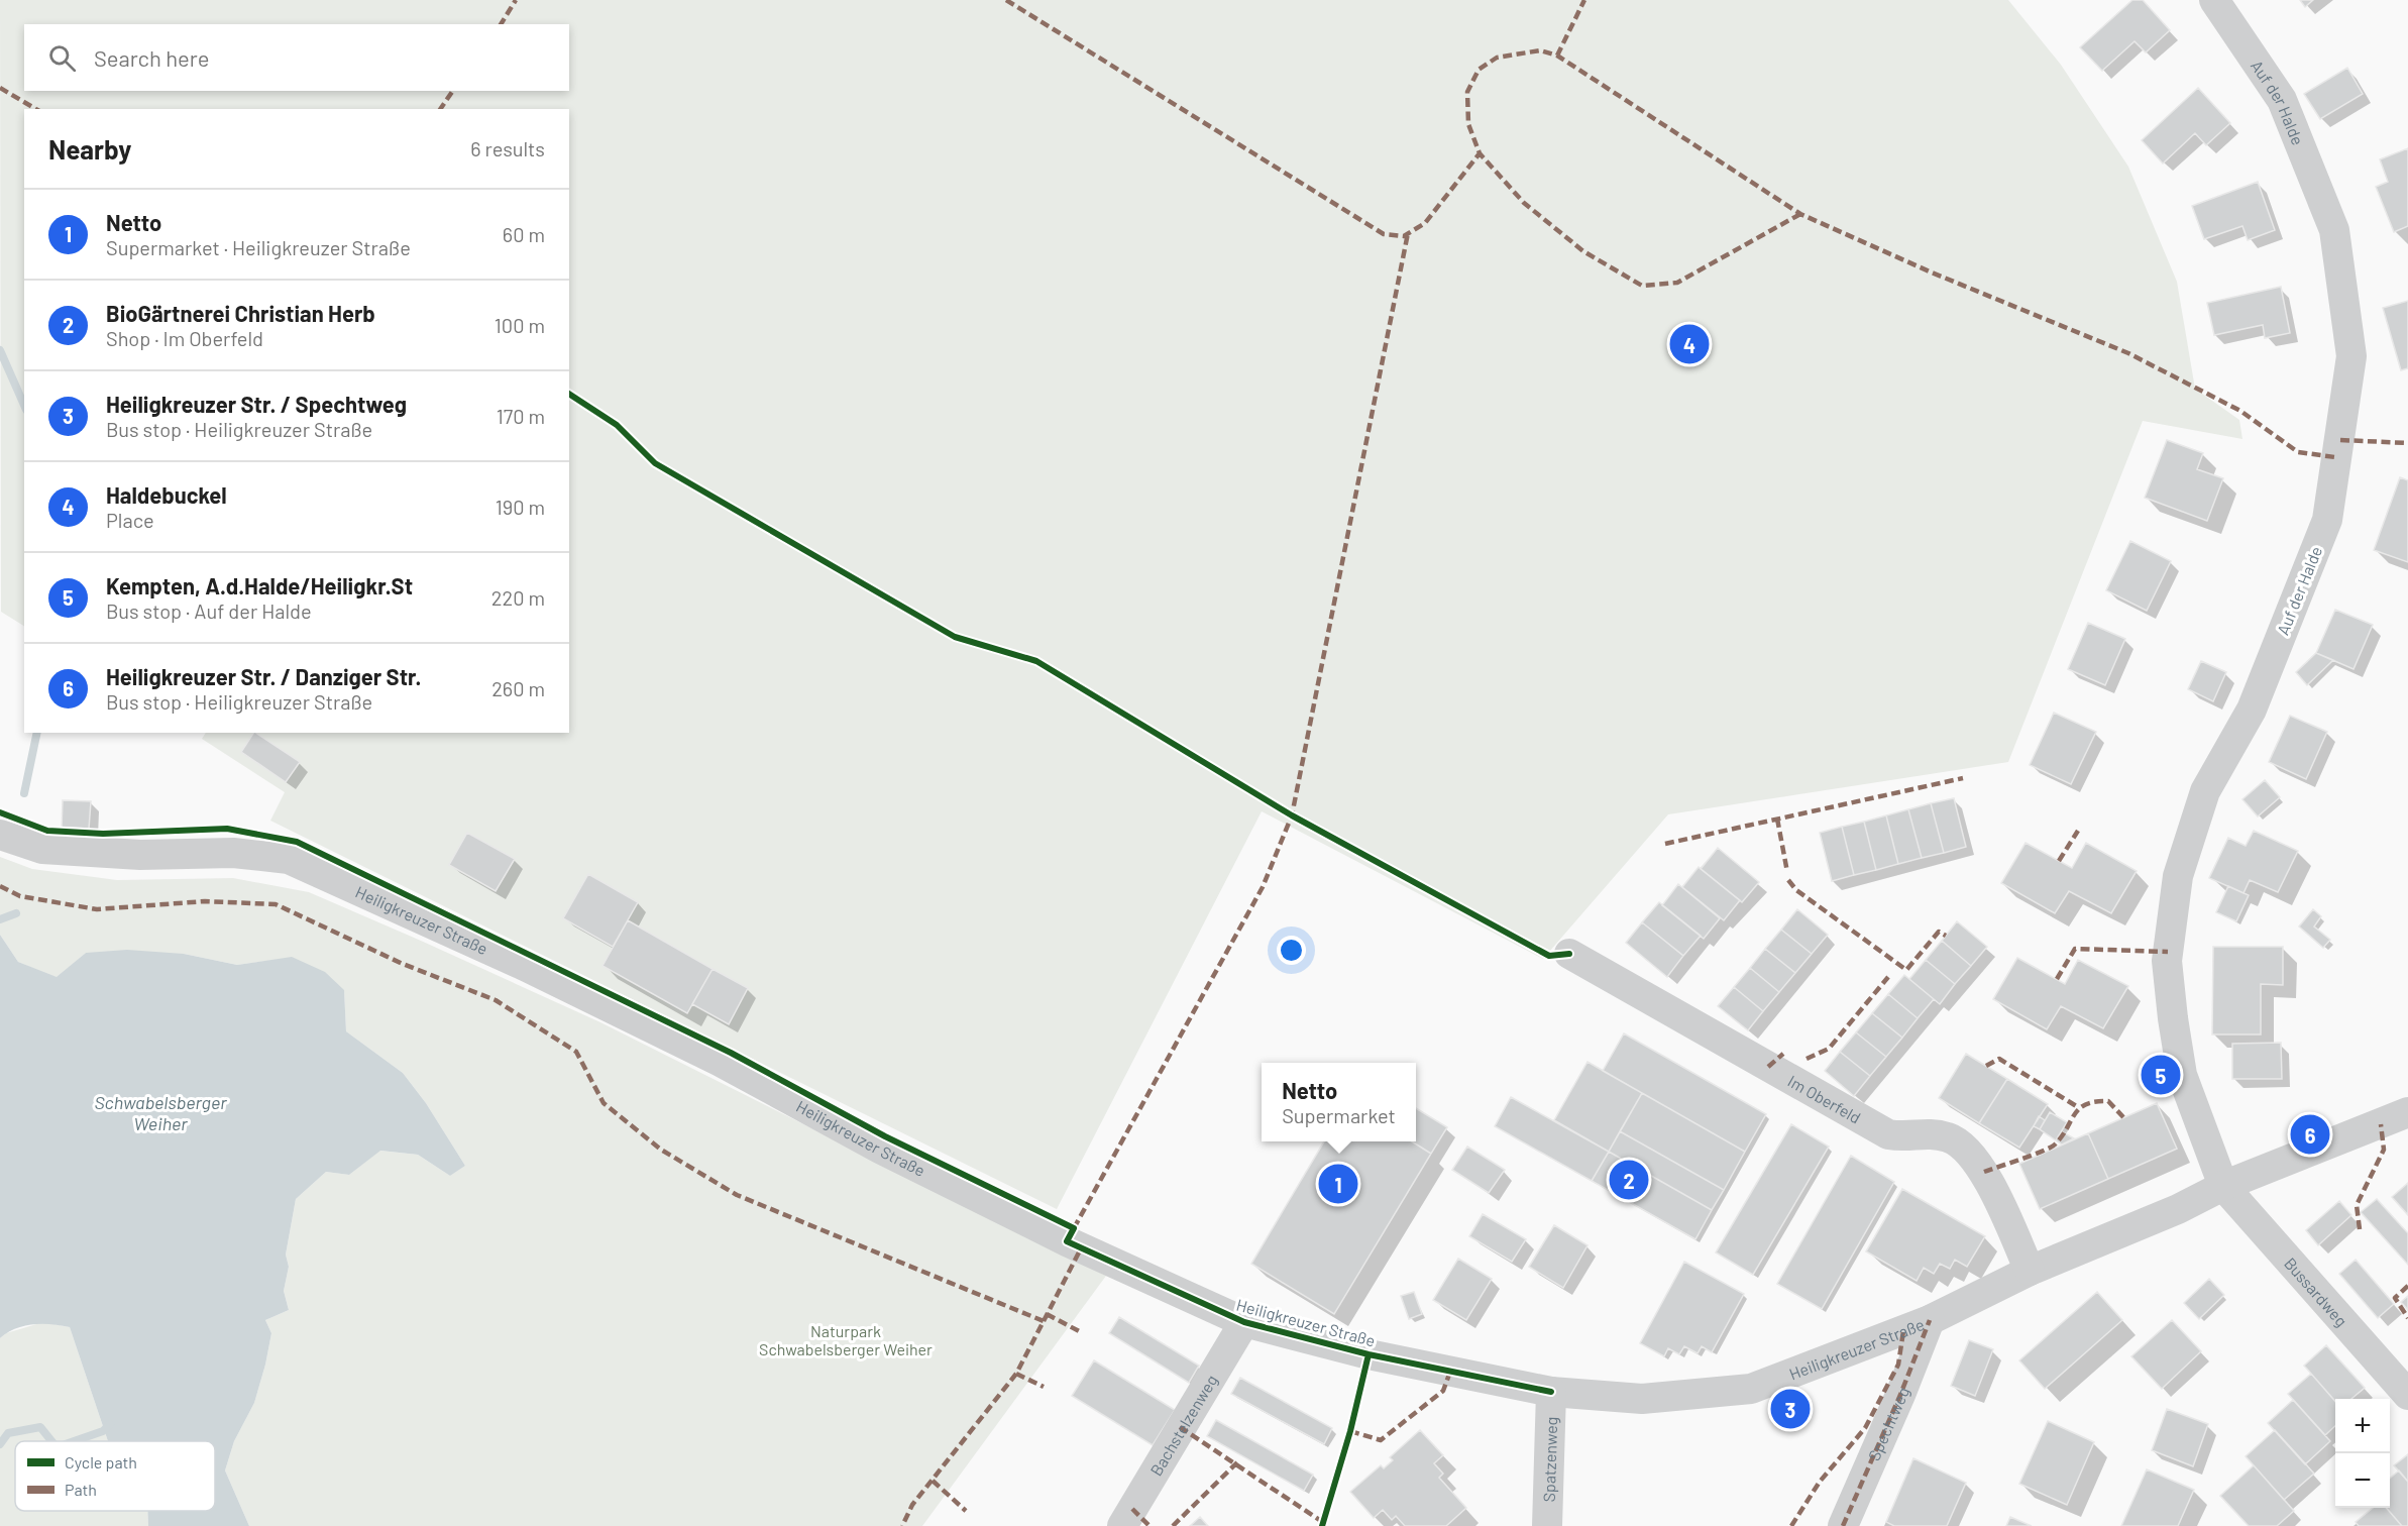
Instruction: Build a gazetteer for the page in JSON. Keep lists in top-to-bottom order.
{
  "streets": {
    "street": [
      "Auf der Halde",
      "Heiligkreuzer Straße",
      "Im Oberfeld",
      "Bussardweg",
      "Bachstelzenweg",
      "Spechtweg",
      "Spatzenweg"
    ]
  },
  "crossings": [
    ["Auf der Halde", "Heiligkreuzer Straße"],
    ["Auf der Halde", "Bussardweg"],
    ["Heiligkreuzer Straße", "Im Oberfeld"],
    ["Heiligkreuzer Straße", "Bussardweg"],
    ["Heiligkreuzer Straße", "Bachstelzenweg"],
    ["Heiligkreuzer Straße", "Spechtweg"],
    ["Heiligkreuzer Straße", "Spatzenweg"]
  ],
  "water": ["Schwabelsberger Weiher"],
  "parks": ["Naturpark Schwabelsberger Weiher"],
  "legend": ["Cycle path", "Path"],
  "page": {
    "search": "Search here",
    "heading": ["Nearby", "6 results"],
    "list": [
      {
        "mark": "1",
        "name": "Netto",
        "note": "Supermarket · Heiligkreuzer Straße",
        "value": "60 m"
      },
      {
        "mark": "2",
        "name": "BioGärtnerei Christian Herb",
        "note": "Shop · Im Oberfeld",
        "value": "100 m"
      },
      {
        "mark": "3",
        "name": "Heiligkreuzer Str. / Spechtweg",
        "note": "Bus stop · Heiligkreuzer Straße",
        "value": "170 m"
      },
      {
        "mark": "4",
        "name": "Haldebuckel",
        "note": "Place",
        "value": "190 m"
      },
      {
        "mark": "5",
        "name": "Kempten, A.d.Halde/Heiligkr.St",
        "note": "Bus stop · Auf der Halde",
        "value": "220 m"
      },
      {
        "mark": "6",
        "name": "Heiligkreuzer Str. / Danziger Str.",
        "note": "Bus stop · Heiligkreuzer Straße",
        "value": "260 m"
      }
    ],
    "pins": [
      "4",
      "5",
      "6",
      "2",
      "1",
      "3"
    ],
    "popup": ["Netto", "Supermarket"],
    "map_buttons": ["+", "−"]
  }
}
